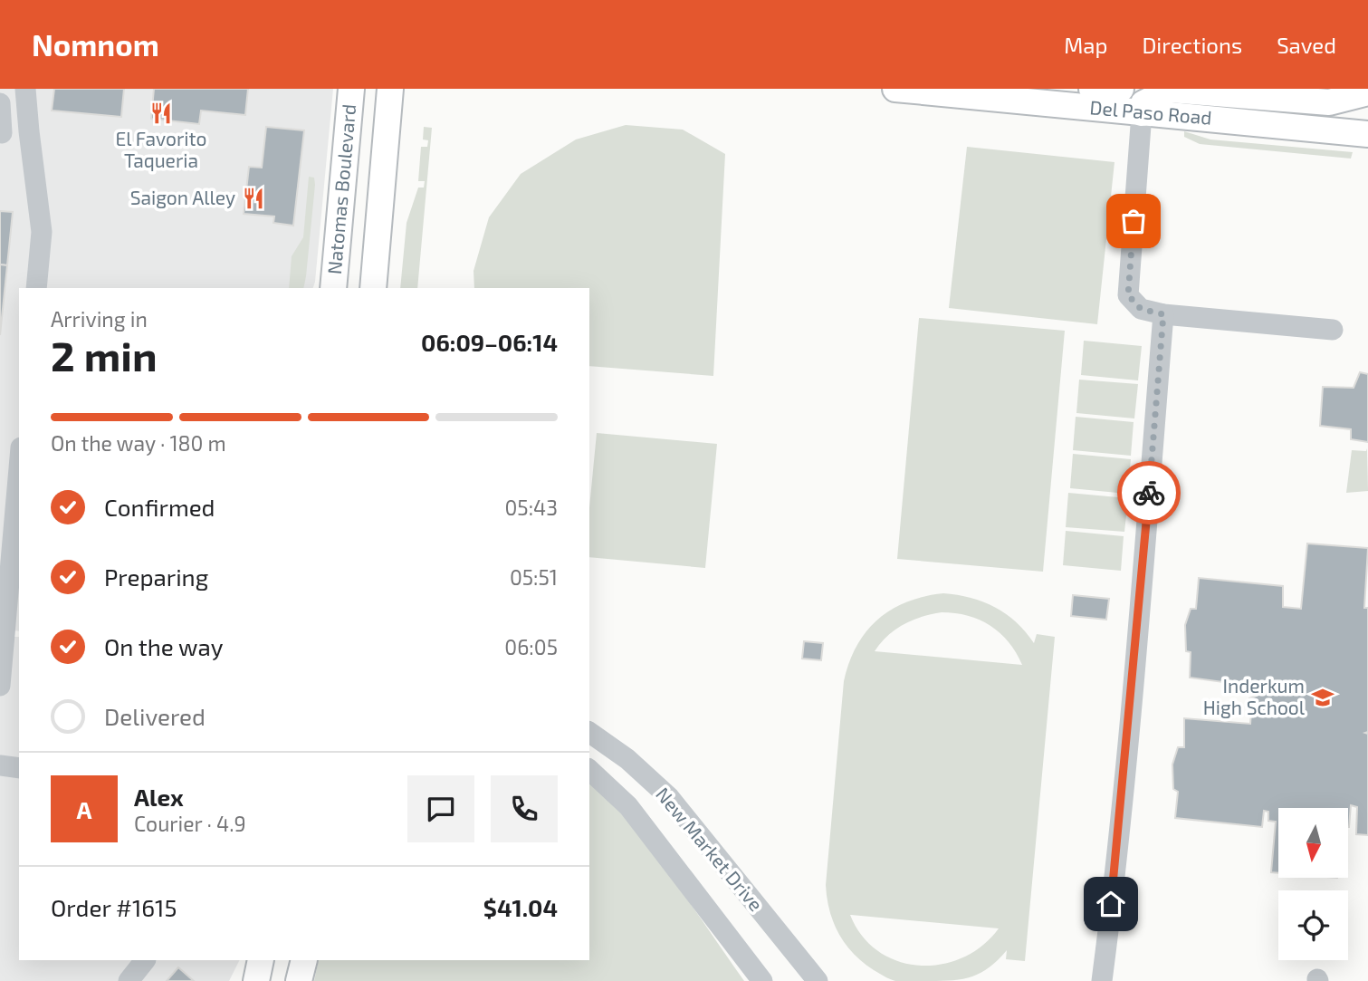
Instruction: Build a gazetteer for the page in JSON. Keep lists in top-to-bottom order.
{
  "streets": {
    "main road": ["Del Paso Road", "Natomas Boulevard"],
    "street": ["New Market Drive"]
  },
  "places": {
    "restaurant": ["El Favorito Taqueria", "Saigon Alley"],
    "school or university": ["Inderkum High School"]
  },
  "north": "bottom",
  "page": {
    "header": "Nomnom",
    "nav": ["Map", "Directions", "Saved"],
    "heading": ["2 min", "Arriving in", "06:09–06:14"],
    "panel": [
      "Alex",
      "Courier · 4.9",
      "Order #1615",
      "$41.04"
    ],
    "bar": "On the way · 180 m",
    "list": [
      ["Confirmed", "05:43"],
      ["Preparing", "05:51"],
      ["On the way", "06:05"],
      "Delivered"
    ],
    "round": "A"
  }
}
